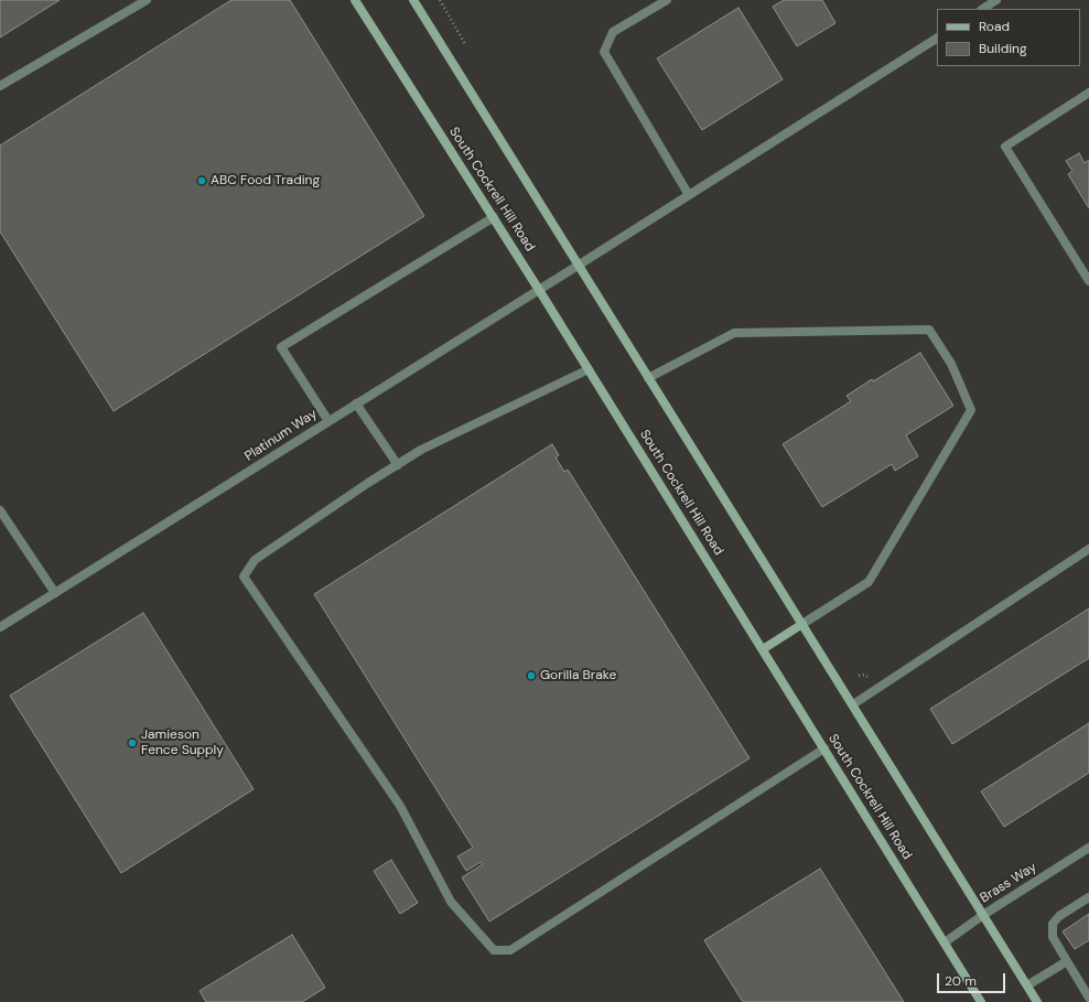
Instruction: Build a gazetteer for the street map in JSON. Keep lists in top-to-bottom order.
{
  "streets": {
    "main road": ["South Cockrell Hill Road"],
    "street": ["Platinum Way", "Brass Way"]
  },
  "crossings": [
    ["South Cockrell Hill Road", "Platinum Way"],
    ["South Cockrell Hill Road", "Brass Way"]
  ],
  "places": ["ABC Food Trading", "Gorilla Brake", "Jamieson Fence Supply"],
  "legend": ["Road", "Building"],
  "scale_bar": "20 m"
}
